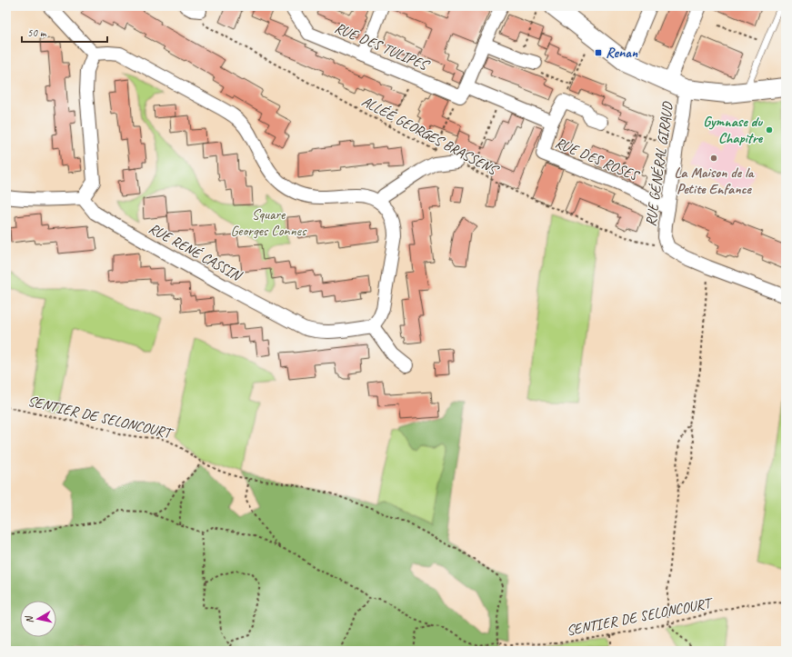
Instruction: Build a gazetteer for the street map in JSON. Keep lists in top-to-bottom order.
{
  "streets": {
    "street": [
      "RUE DES TULIPES",
      "RUE DES ROSES",
      "RUE GÉNÉRAL GIRAUD",
      "RUE RENÉ CASSIN"
    ],
    "path": ["ALLÉE GEORGES BRASSENS", "SENTIER DE SELONCOURT"]
  },
  "crossings": [
    ["RUE DES TULIPES", "RUE DES ROSES"],
    ["ALLÉE GEORGES BRASSENS", "RUE GÉNÉRAL GIRAUD"],
    ["RUE DES ROSES", "RUE GÉNÉRAL GIRAUD"]
  ],
  "parks": ["Square Georges Connes"],
  "places": {
    "transit": ["Renan"],
    "other": ["Gymnase du Chapitre", "La Maison de la Petite Enfance"]
  },
  "scale_bar": "50 m",
  "north": "left"
}
